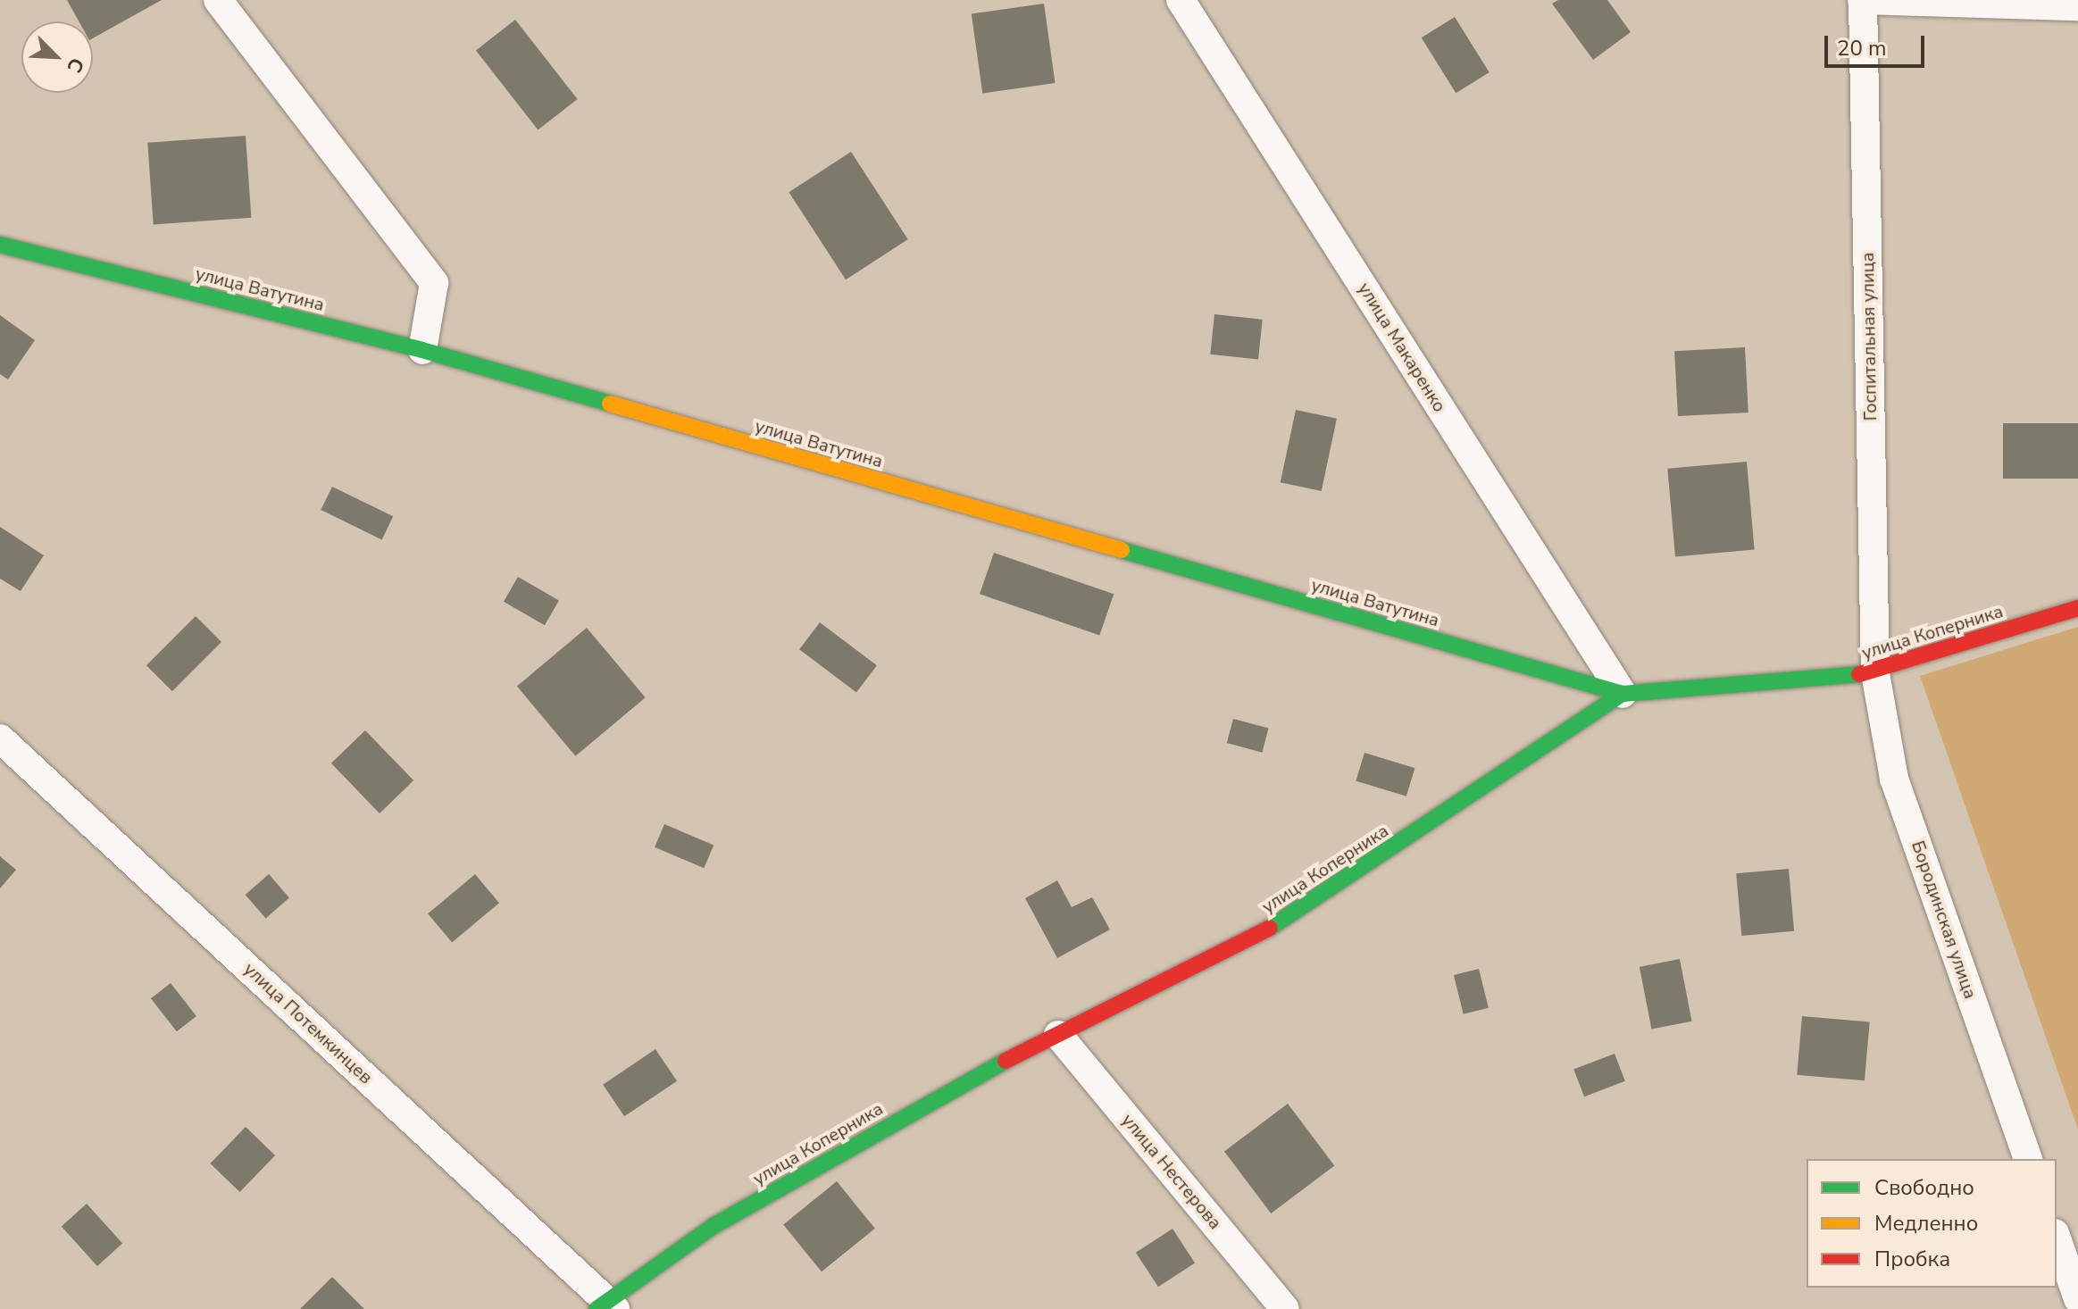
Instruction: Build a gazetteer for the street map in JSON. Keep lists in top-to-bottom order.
{
  "streets": {
    "street": [
      "улица Ватутина",
      "Госпитальная улица",
      "улица Макаренко",
      "улица Коперника",
      "Бородинская улица",
      "улица Потемкинцев",
      "улица Нестерова"
    ]
  },
  "crossings": [
    ["улица Ватутина", "улица Макаренко"],
    ["улица Ватутина", "улица Коперника"],
    ["Госпитальная улица", "улица Коперника"],
    ["Госпитальная улица", "Бородинская улица"],
    ["улица Макаренко", "улица Коперника"],
    ["улица Коперника", "Бородинская улица"],
    ["улица Коперника", "улица Потемкинцев"],
    ["улица Коперника", "улица Нестерова"]
  ],
  "legend": ["Свободно", "Медленно", "Пробка"],
  "scale_bar": "20 m",
  "north": "bottom right"
}
